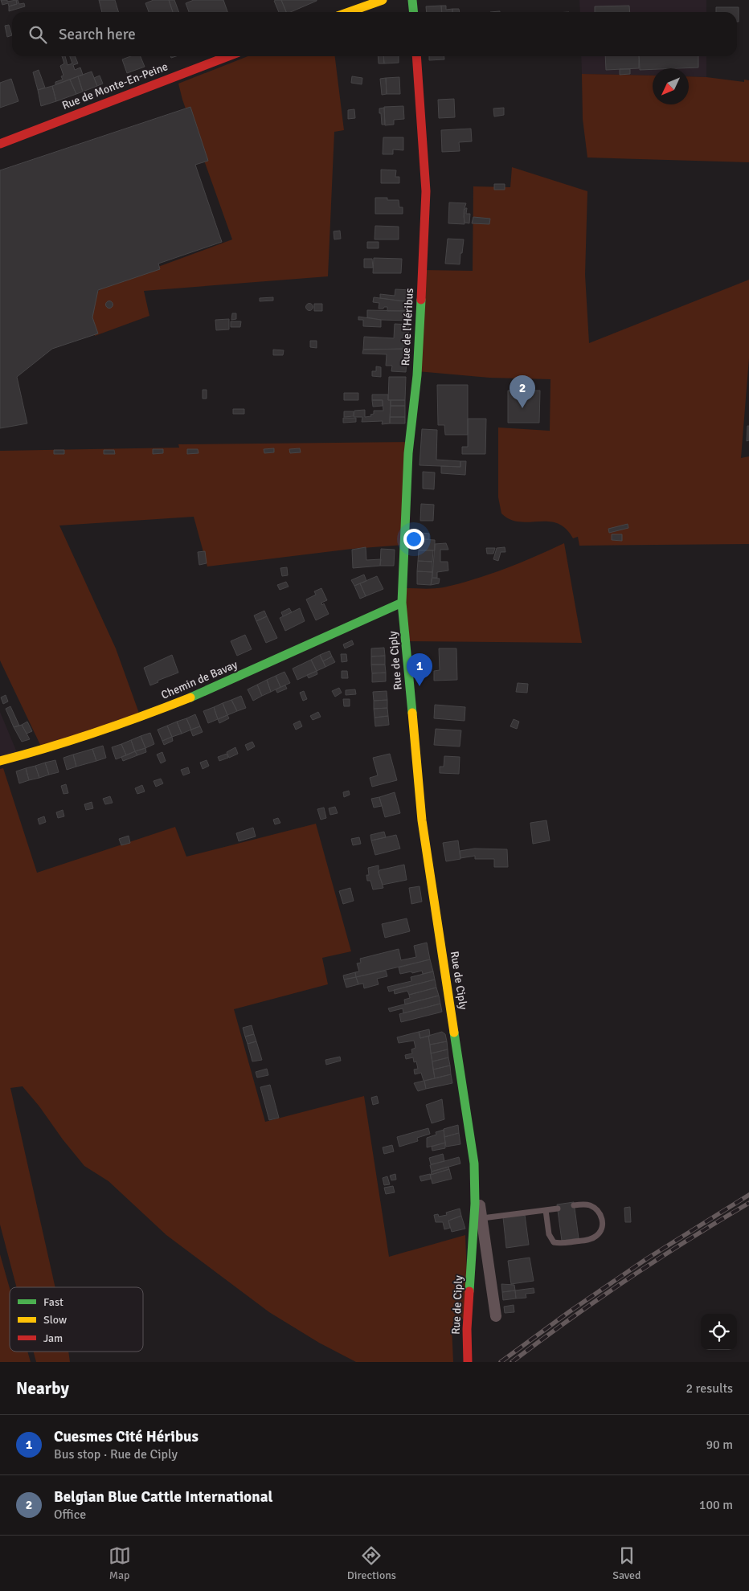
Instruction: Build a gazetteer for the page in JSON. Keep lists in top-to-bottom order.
{
  "streets": {
    "street": [
      "Rue de Monte-En-Peine",
      "Rue de l'Héribus",
      "Rue de Ciply",
      "Chemin de Bavay"
    ]
  },
  "crossings": [
    ["Rue de l'Héribus", "Rue de Ciply"],
    ["Rue de l'Héribus", "Chemin de Bavay"],
    ["Rue de Ciply", "Chemin de Bavay"]
  ],
  "legend": ["Fast", "Slow", "Jam"],
  "north": "bottom left",
  "page": {
    "search": "Search here",
    "pins": ["2", "1"],
    "heading": ["Nearby", "2 results"],
    "list": [
      {
        "mark": "1",
        "name": "Cuesmes Cité Héribus",
        "note": "Bus stop · Rue de Ciply",
        "value": "90 m"
      },
      {
        "mark": "2",
        "name": "Belgian Blue Cattle International",
        "note": "Office",
        "value": "100 m"
      }
    ],
    "nav": ["Map", "Directions", "Saved"]
  }
}
